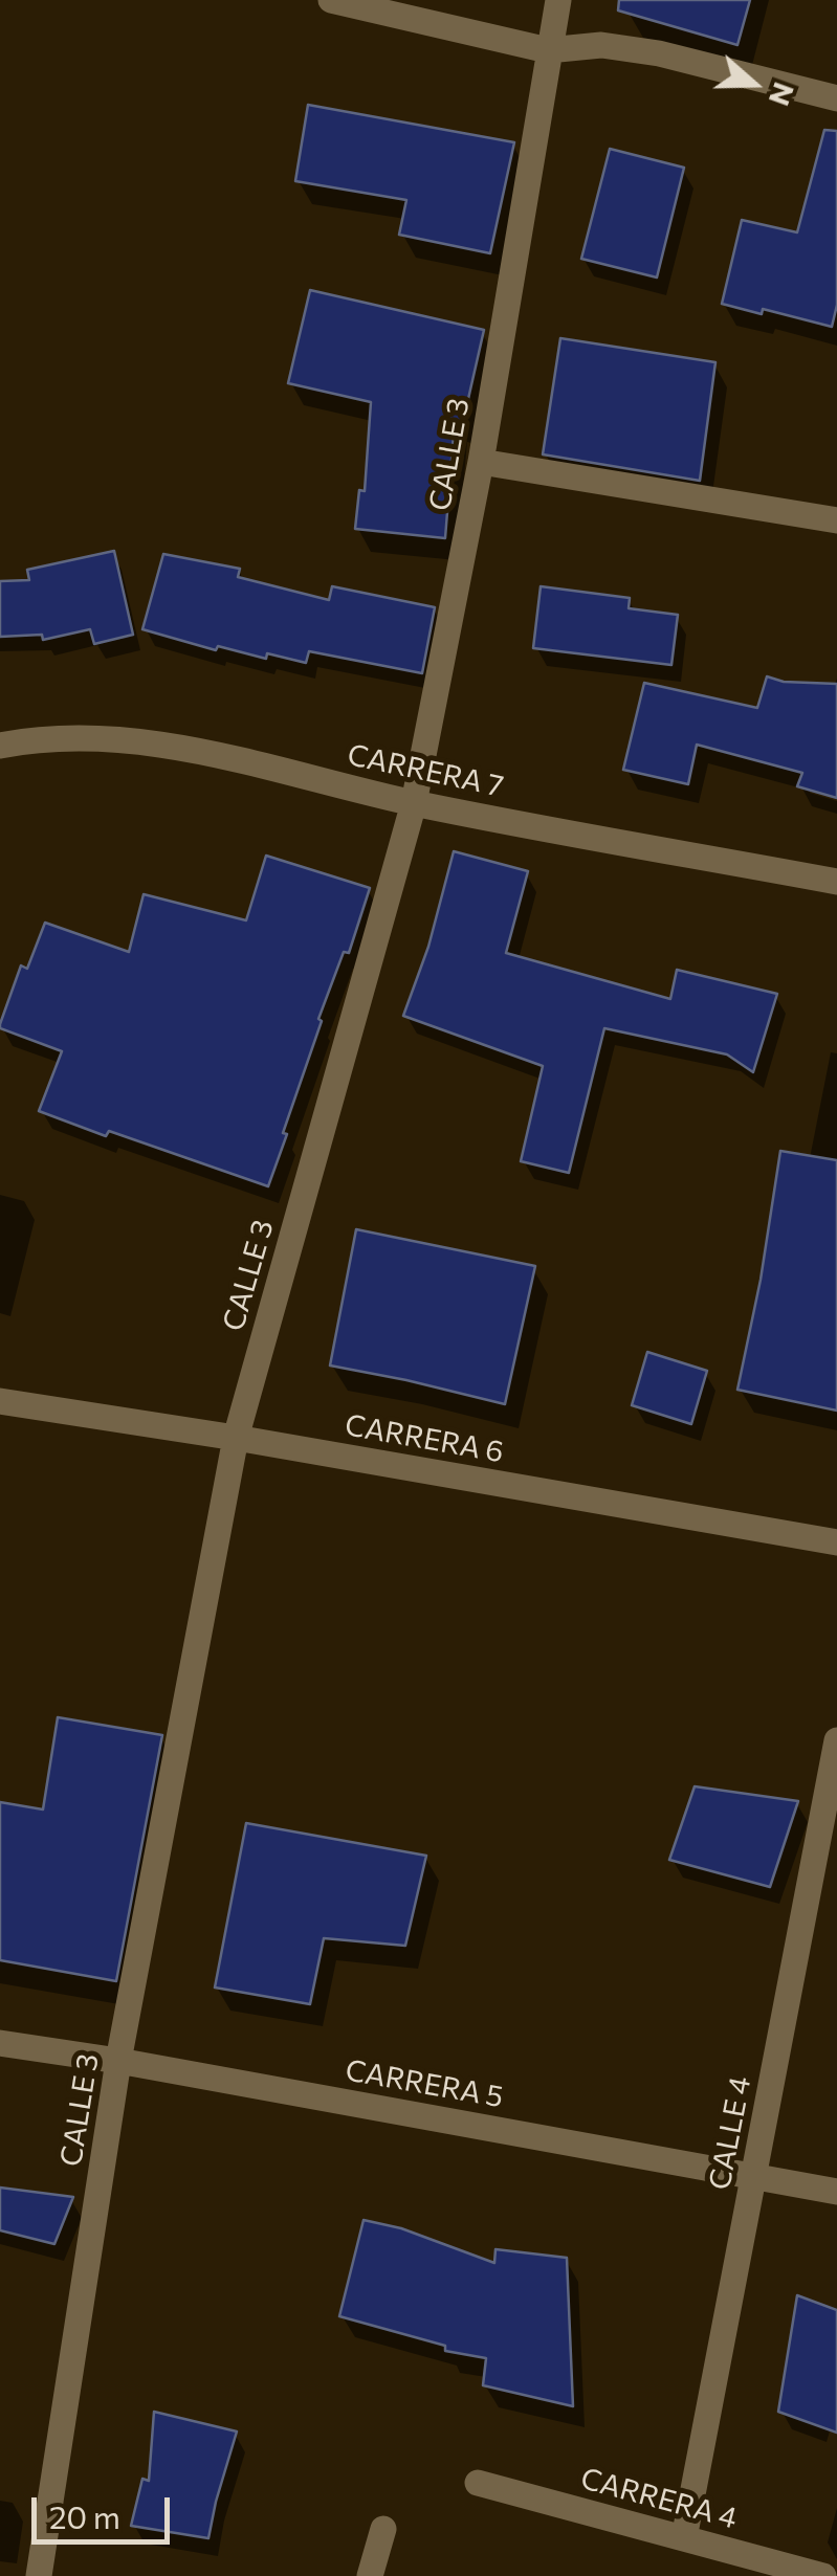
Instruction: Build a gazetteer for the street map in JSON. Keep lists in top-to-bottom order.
{
  "streets": {
    "street": [
      "CALLE 3",
      "CARRERA 7",
      "CARRERA 6",
      "CARRERA 5",
      "CALLE 4",
      "CARRERA 4"
    ]
  },
  "crossings": [
    ["CALLE 3", "CARRERA 7"],
    ["CALLE 3", "CARRERA 6"],
    ["CALLE 3", "CARRERA 5"],
    ["CARRERA 5", "CALLE 4"],
    ["CALLE 4", "CARRERA 4"]
  ],
  "scale_bar": "20 m",
  "north": "right"
}
